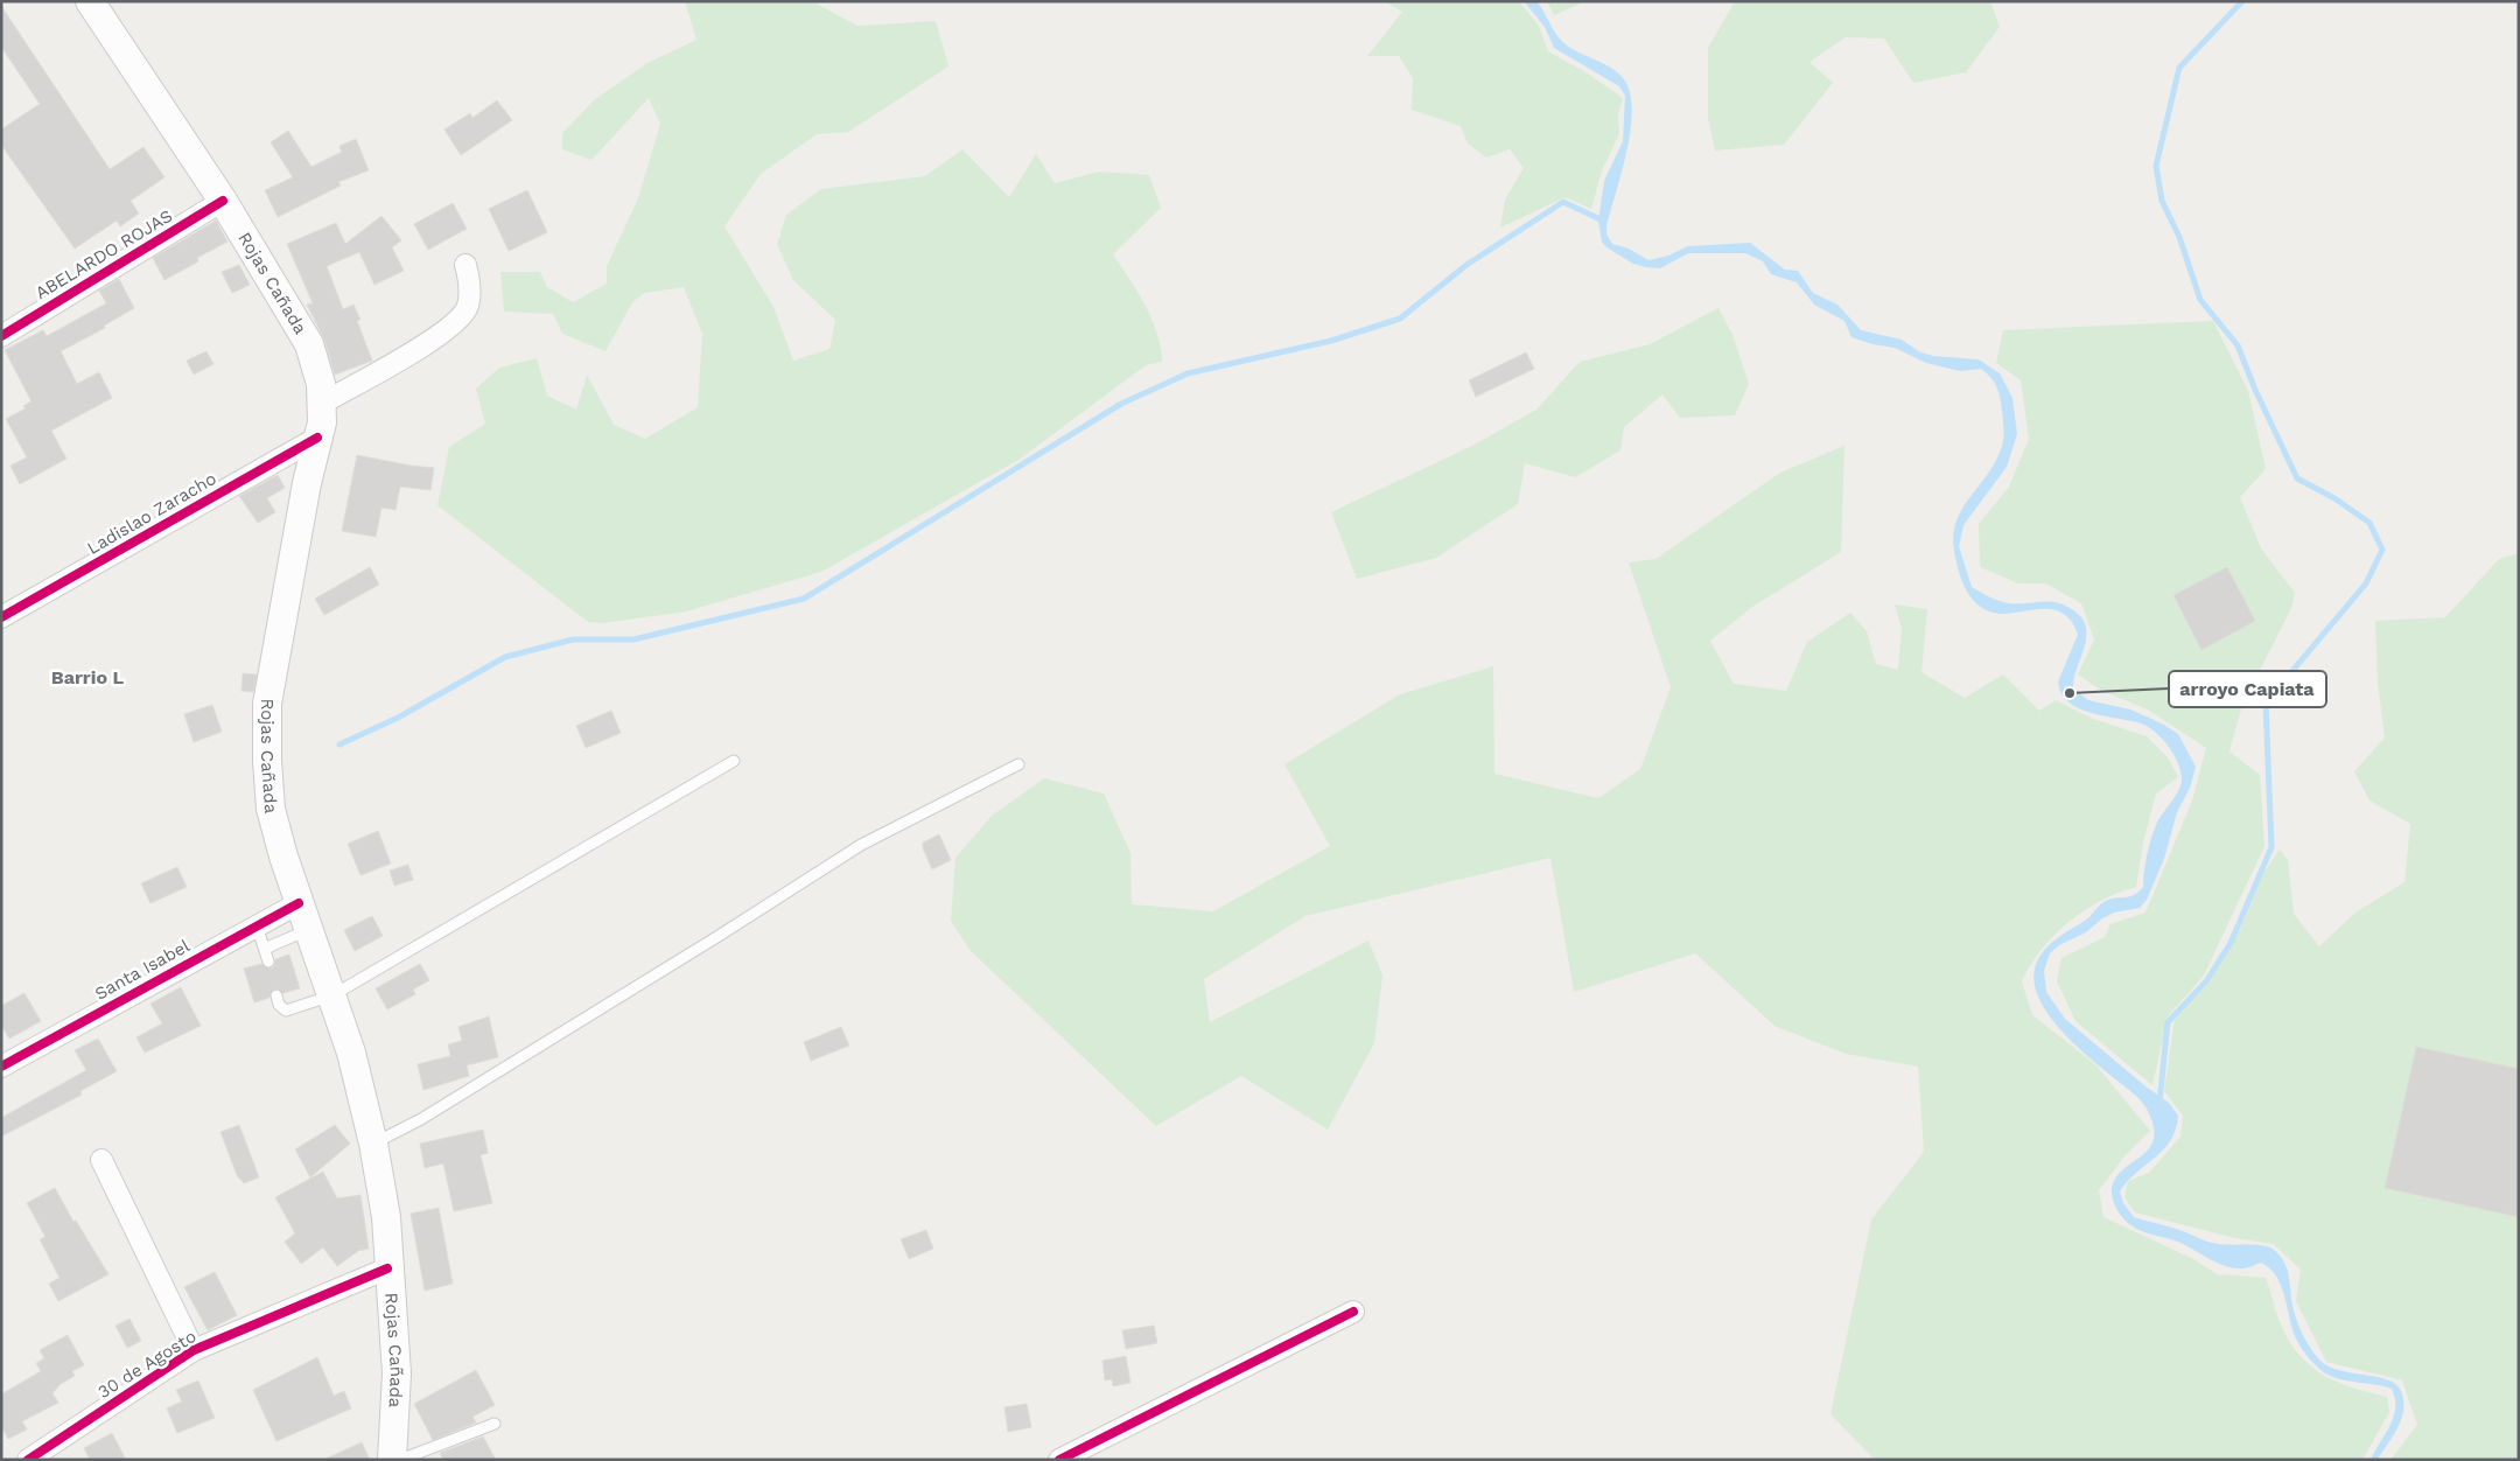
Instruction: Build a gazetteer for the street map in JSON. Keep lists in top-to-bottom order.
{
  "streets": {
    "main road": ["Rojas Cañada"],
    "street": [
      "ABELARDO ROJAS",
      "Ladislao Zaracho",
      "Santa Isabel",
      "30 de Agosto"
    ]
  },
  "crossings": [
    ["ABELARDO ROJAS", "Rojas Cañada"],
    ["Rojas Cañada", "Ladislao Zaracho"],
    ["Rojas Cañada", "Santa Isabel"],
    ["Rojas Cañada", "30 de Agosto"]
  ],
  "districts": ["Barrio L"],
  "places": ["arroyo Capiata"]
}
